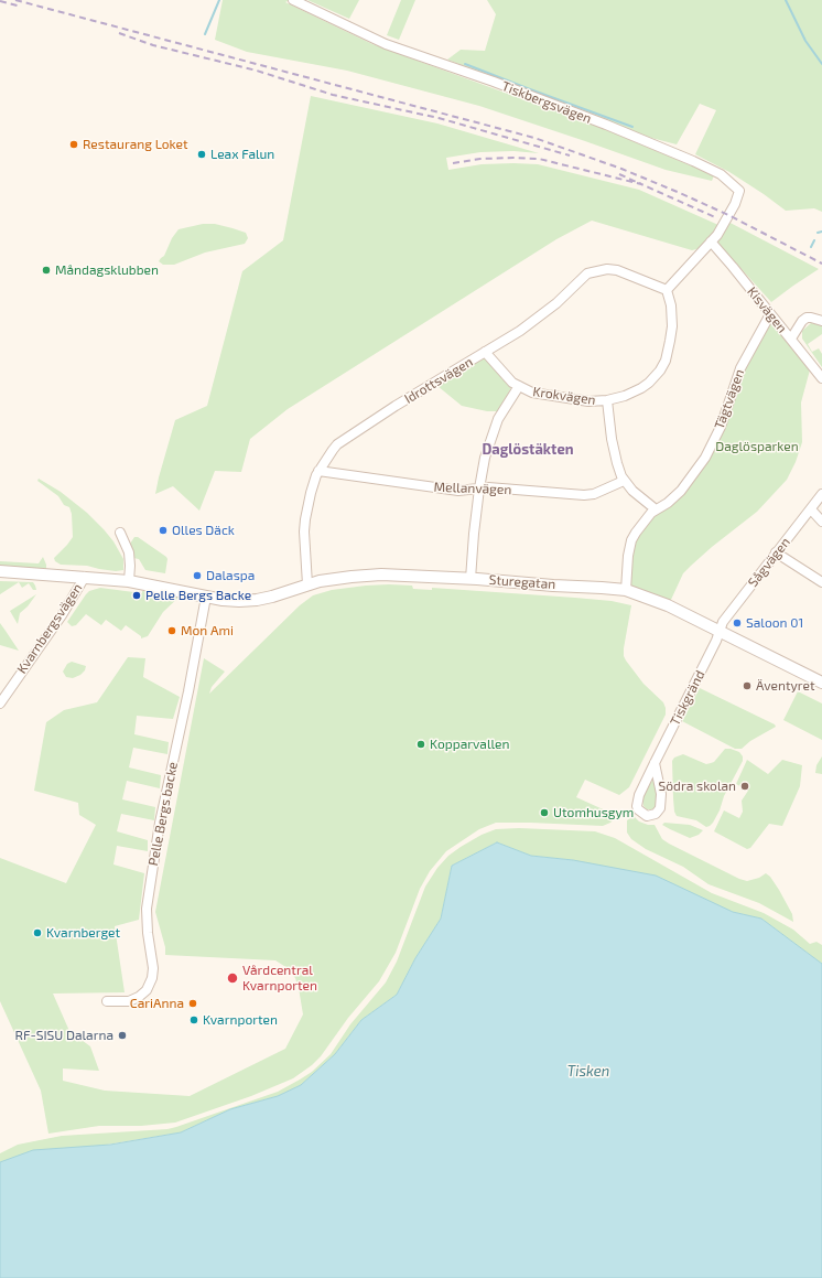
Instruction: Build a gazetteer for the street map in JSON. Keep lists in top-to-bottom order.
{
  "streets": {
    "street": [
      "Tiskbergsvägen",
      "Kisvägen",
      "Idrottsvägen",
      "Krokvägen",
      "Tägtvägen",
      "Mellanvägen",
      "Sågvägen",
      "Sturegatan",
      "Kvarnbergsvägen",
      "Tiskgränd",
      "Pelle Bergs backe"
    ]
  },
  "crossings": [
    ["Tiskbergsvägen", "Kisvägen"],
    ["Kisvägen", "Tägtvägen"],
    ["Idrottsvägen", "Krokvägen"],
    ["Idrottsvägen", "Mellanvägen"],
    ["Idrottsvägen", "Sturegatan"],
    ["Tägtvägen", "Sturegatan"],
    ["Sågvägen", "Sturegatan"],
    ["Sågvägen", "Tiskgränd"],
    ["Sturegatan", "Tiskgränd"],
    ["Sturegatan", "Pelle Bergs backe"]
  ],
  "districts": ["Daglöstäkten"],
  "water": ["Tisken"],
  "parks": ["Daglösparken"],
  "places": [
    "Restaurang Loket",
    "Leax Falun",
    "Måndagsklubben",
    "Olles Däck",
    "Dalaspa",
    "Pelle Bergs Backe",
    "Saloon 01",
    "Mon Ami",
    "Äventyret",
    "Kopparvallen",
    "Södra skolan",
    "Utomhusgym",
    "Kvarnberget",
    "Vårdcentral Kvarnporten",
    "CariAnna",
    "Kvarnporten",
    "RF-SISU Dalarna"
  ]
}
